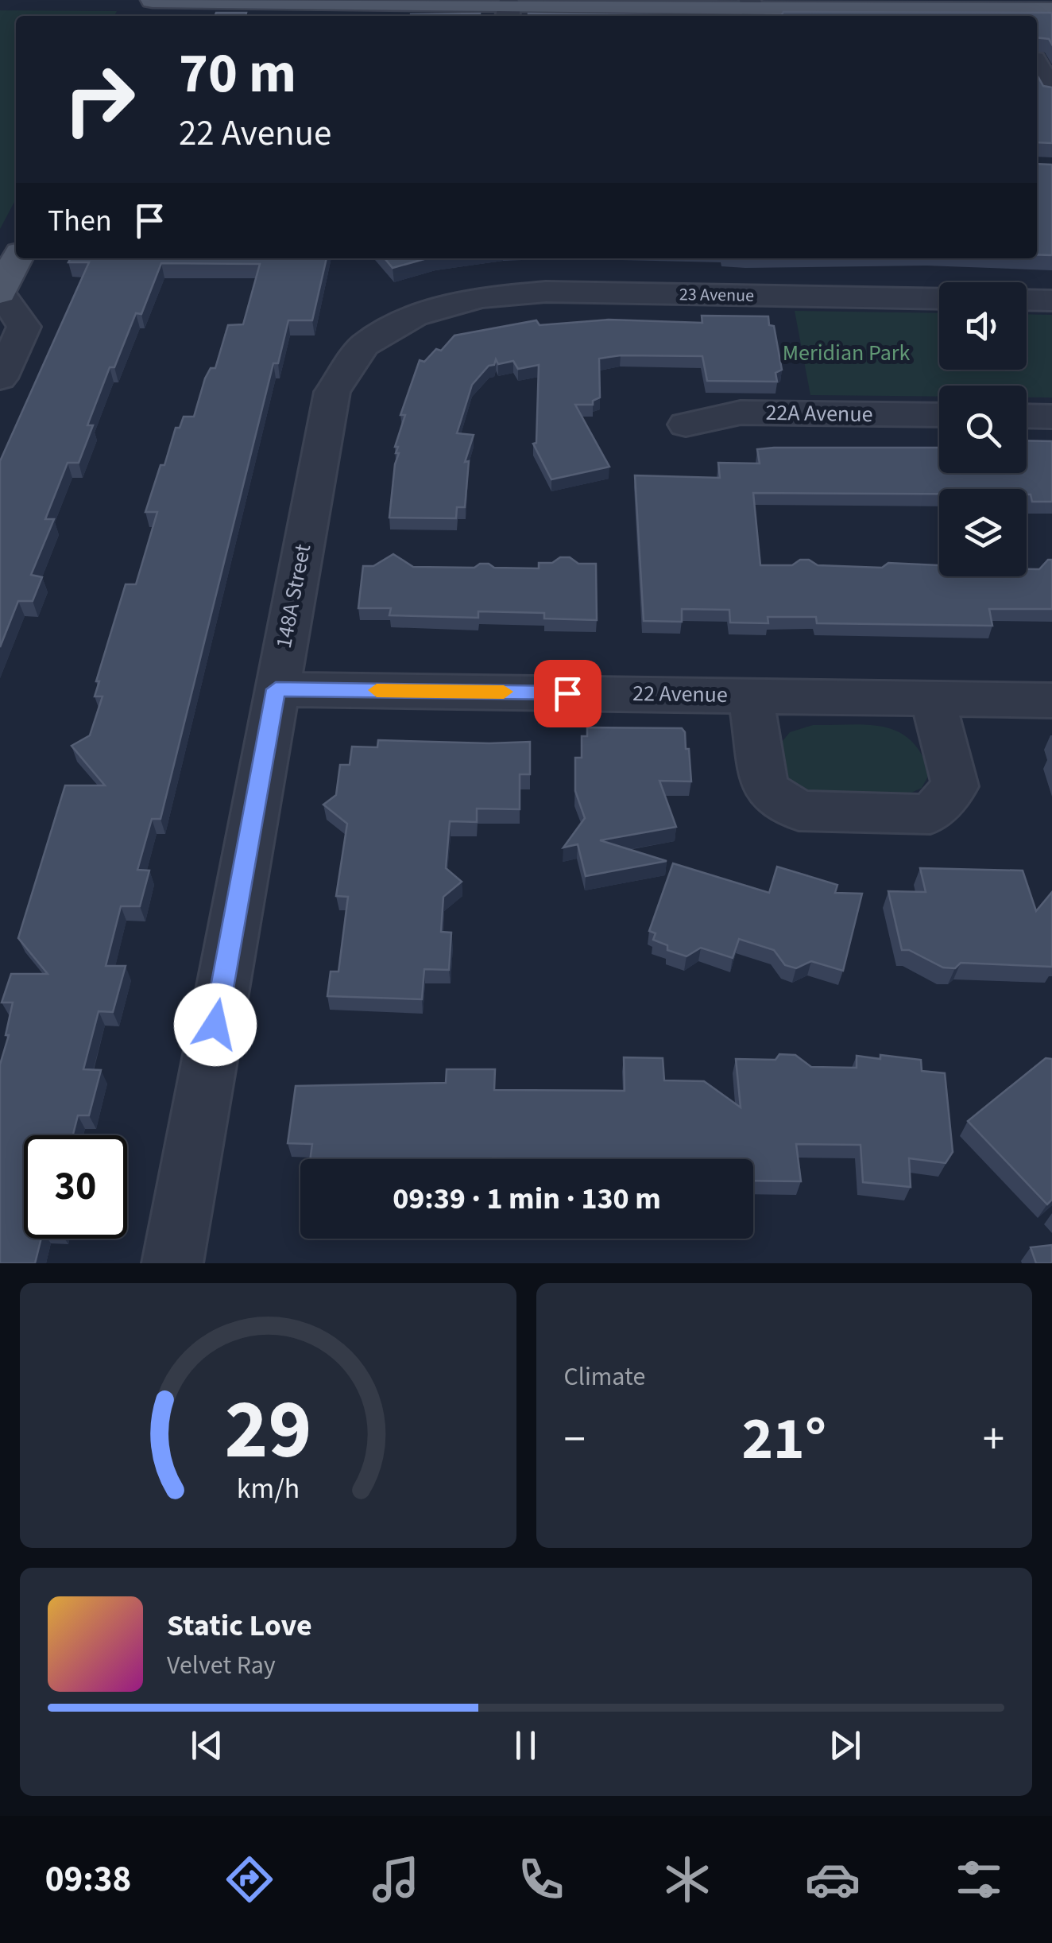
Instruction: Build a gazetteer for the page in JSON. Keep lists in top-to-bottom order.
{
  "streets": {
    "street": [
      "23 Avenue",
      "22A Avenue",
      "148A Street",
      "22 Avenue"
    ]
  },
  "crossings": [
    ["23 Avenue", "148A Street"],
    ["148A Street", "22 Avenue"]
  ],
  "parks": ["Meridian Park"],
  "page": {
    "turn": ["70 m", "22 Avenue"],
    "then": "Then",
    "limit": "30",
    "trip": "09:39 · 1 min · 130 m",
    "tile": "Climate",
    "heat": ["−", "21°", "+"],
    "song": ["Static Love", "Velvet Ray"],
    "tabs": "09:38",
    "gauge": ["29", "km/h"]
  }
}
